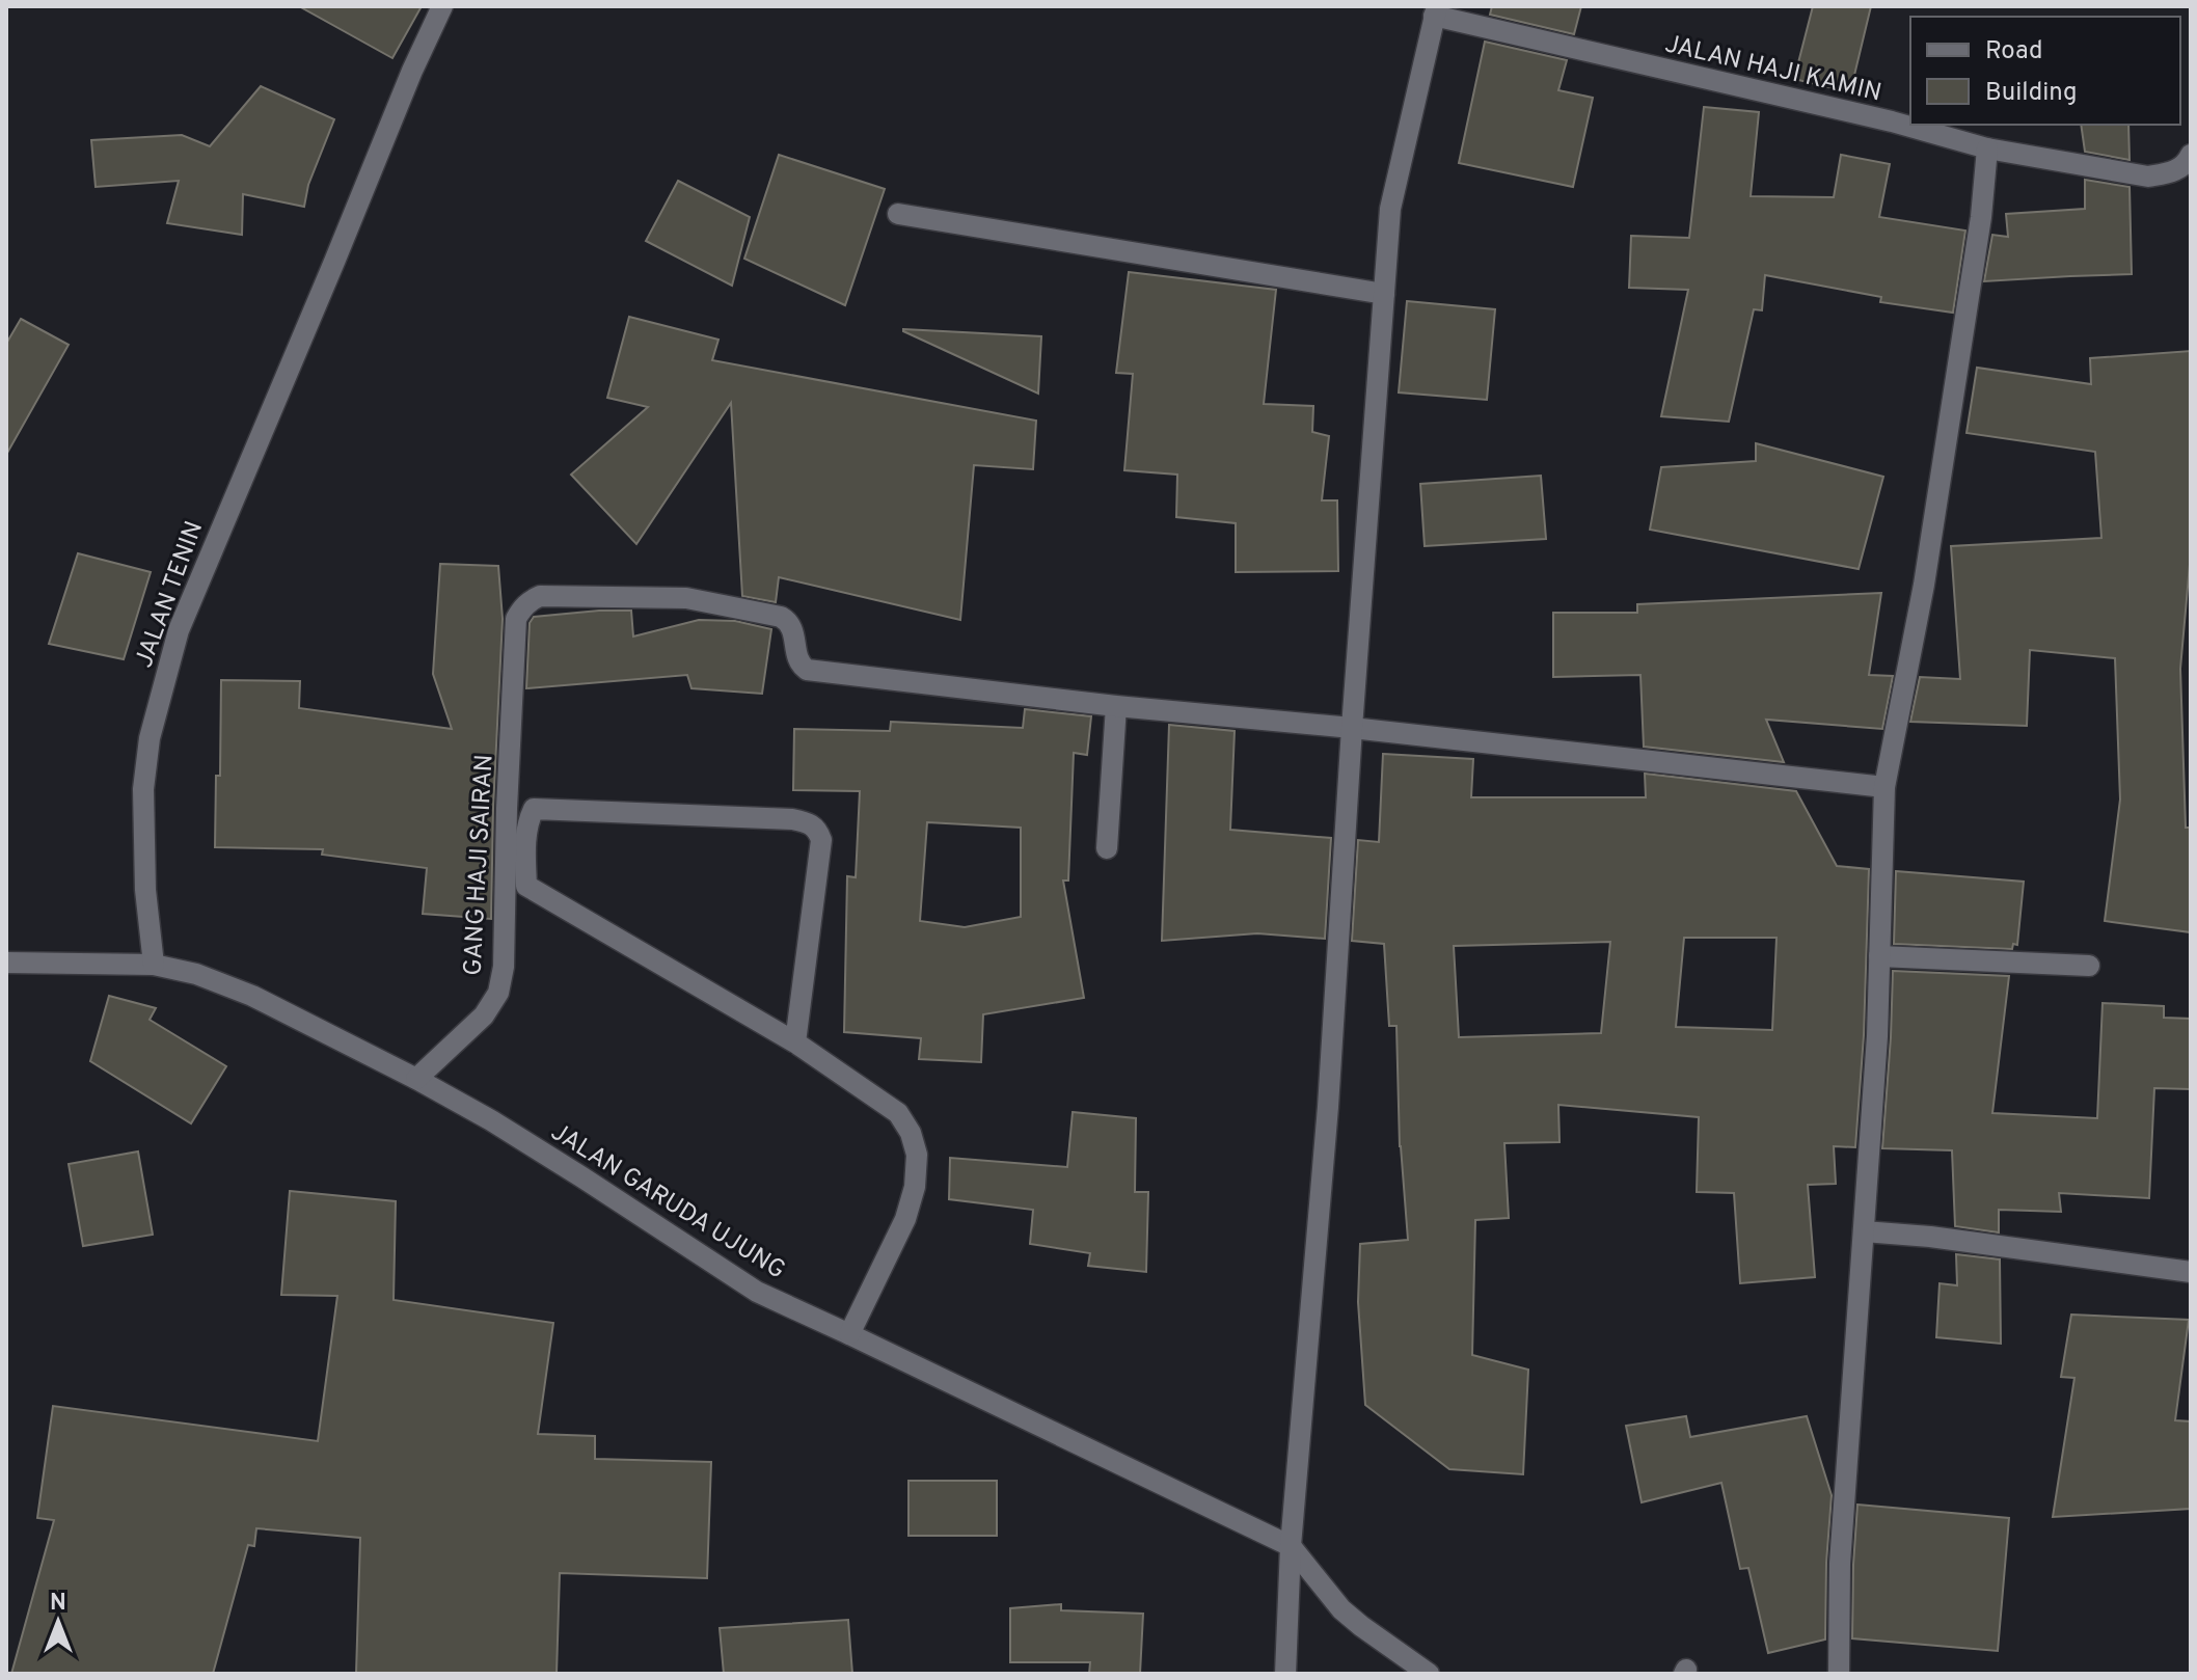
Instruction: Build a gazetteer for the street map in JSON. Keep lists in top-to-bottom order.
{
  "streets": {
    "street": [
      "JALAN HAJI KAMIN",
      "JALAN TENIN",
      "GANG HAJI SAIRAN",
      "JALAN GARUDA UJUNG"
    ]
  },
  "crossings": [
    ["JALAN TENIN", "JALAN GARUDA UJUNG"],
    ["GANG HAJI SAIRAN", "JALAN GARUDA UJUNG"]
  ],
  "legend": ["Road", "Building"],
  "north": "top"
}
